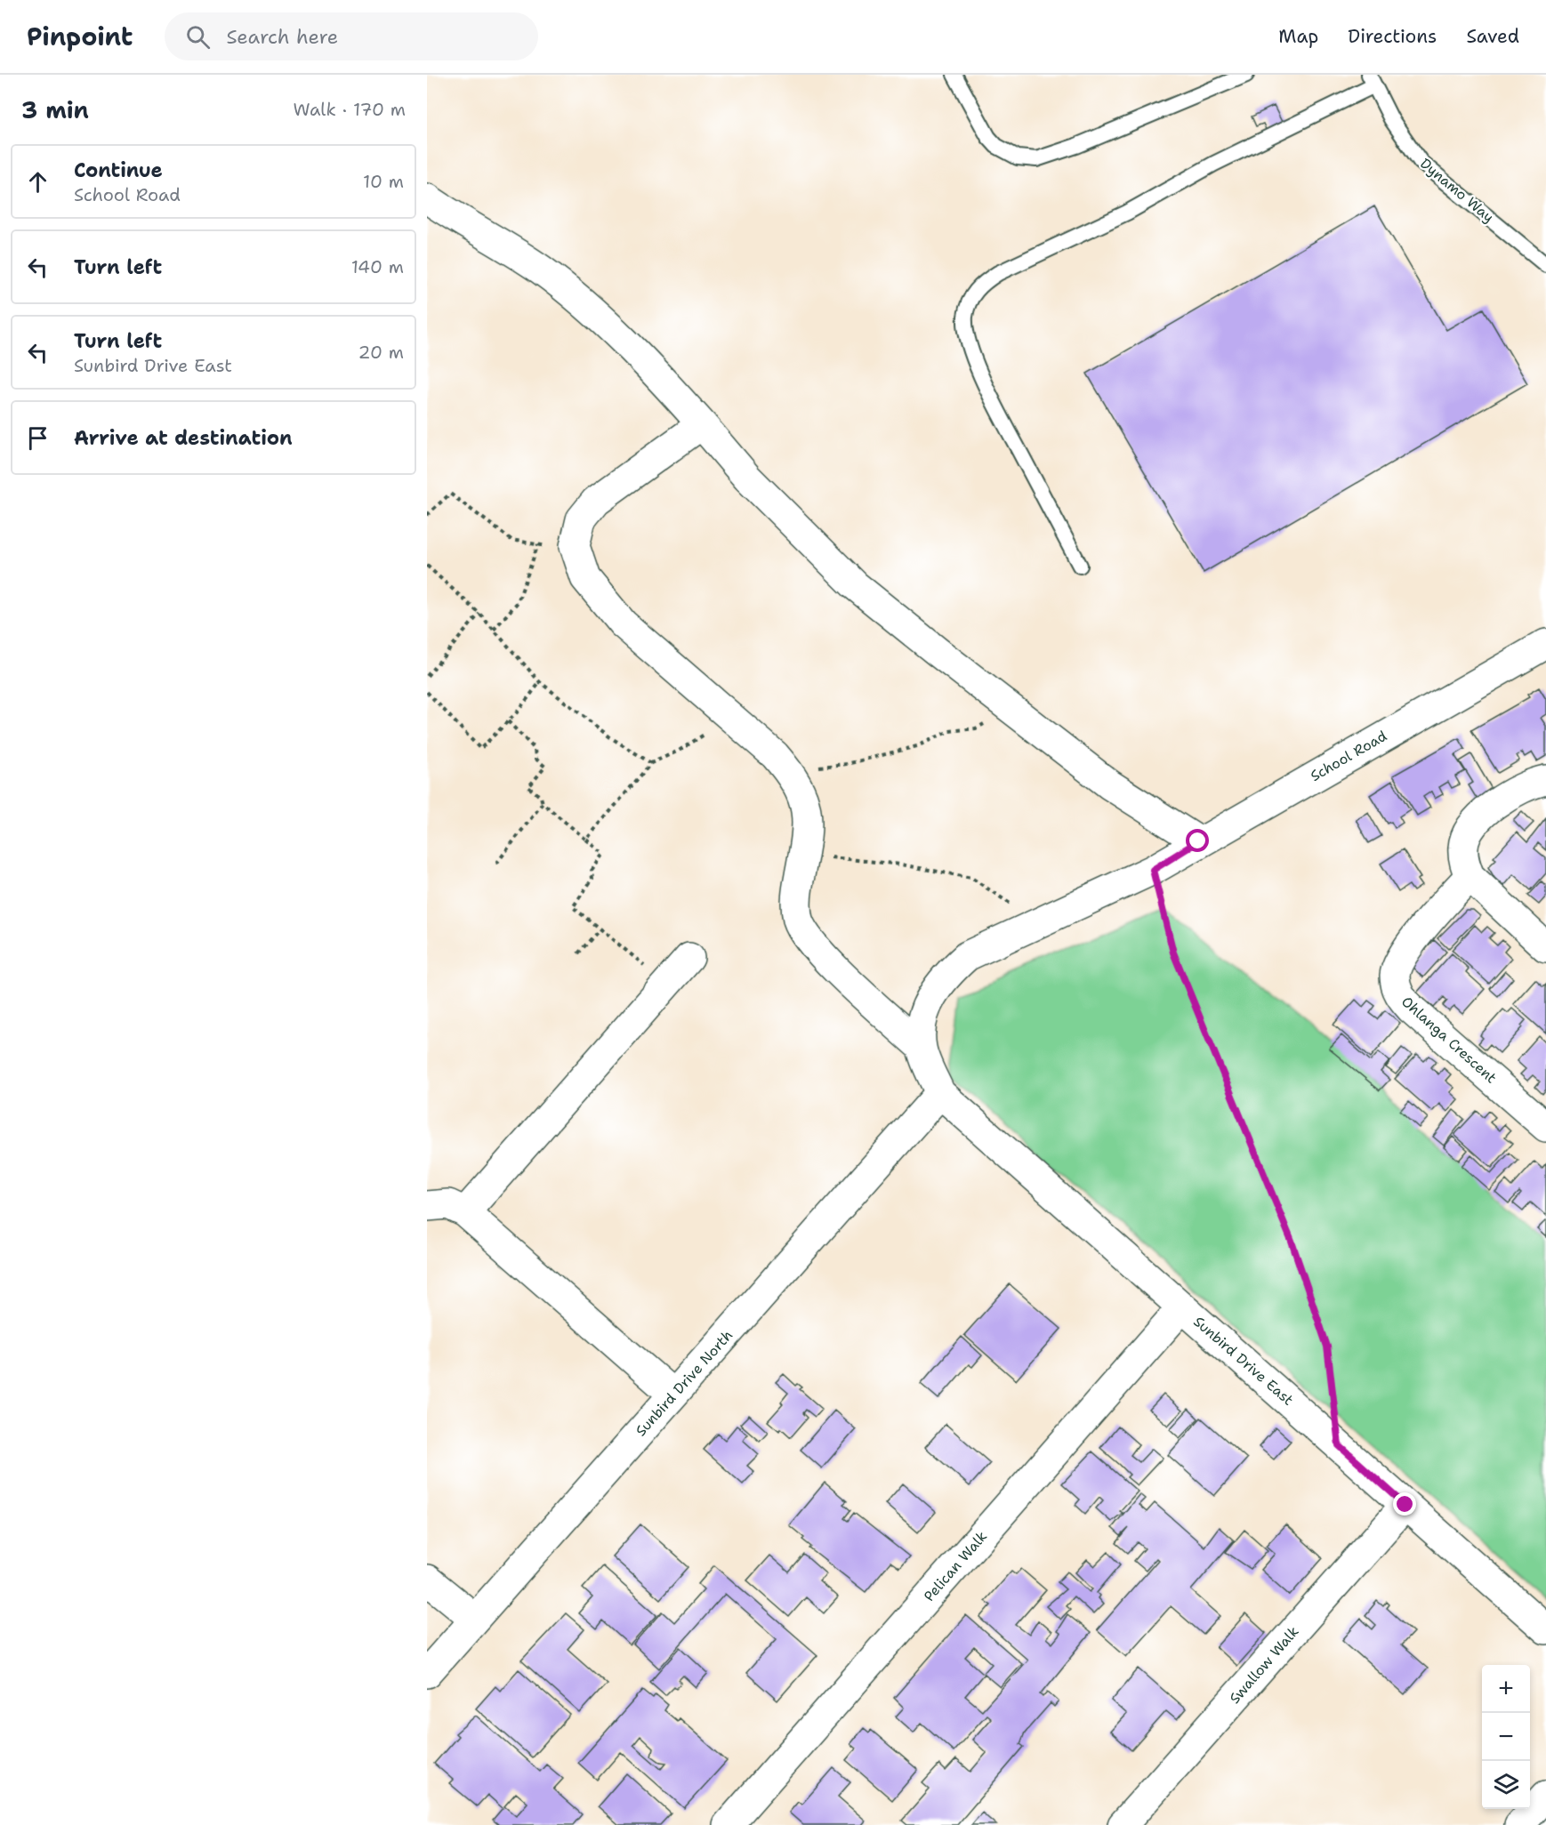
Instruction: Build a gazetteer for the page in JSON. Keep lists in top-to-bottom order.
{
  "streets": {
    "street": [
      "School Road",
      "Ohlanga Crescent",
      "Sunbird Drive East",
      "Sunbird Drive North",
      "Pelican Walk",
      "Swallow Walk"
    ],
    "lane": ["Dynamo Way"]
  },
  "crossings": [
    ["Sunbird Drive East", "Sunbird Drive North"],
    ["Sunbird Drive East", "Pelican Walk"],
    ["Sunbird Drive East", "Swallow Walk"]
  ],
  "page": {
    "header": "Pinpoint",
    "search": "Search here",
    "nav": ["Map", "Directions", "Saved"],
    "heading": ["3 min", "Walk · 170 m"],
    "list": [
      ["Continue", "School Road", "10 m"],
      ["Turn left", "140 m"],
      ["Turn left", "Sunbird Drive East", "20 m"],
      "Arrive at destination"
    ],
    "map_buttons": ["+", "−"]
  }
}
